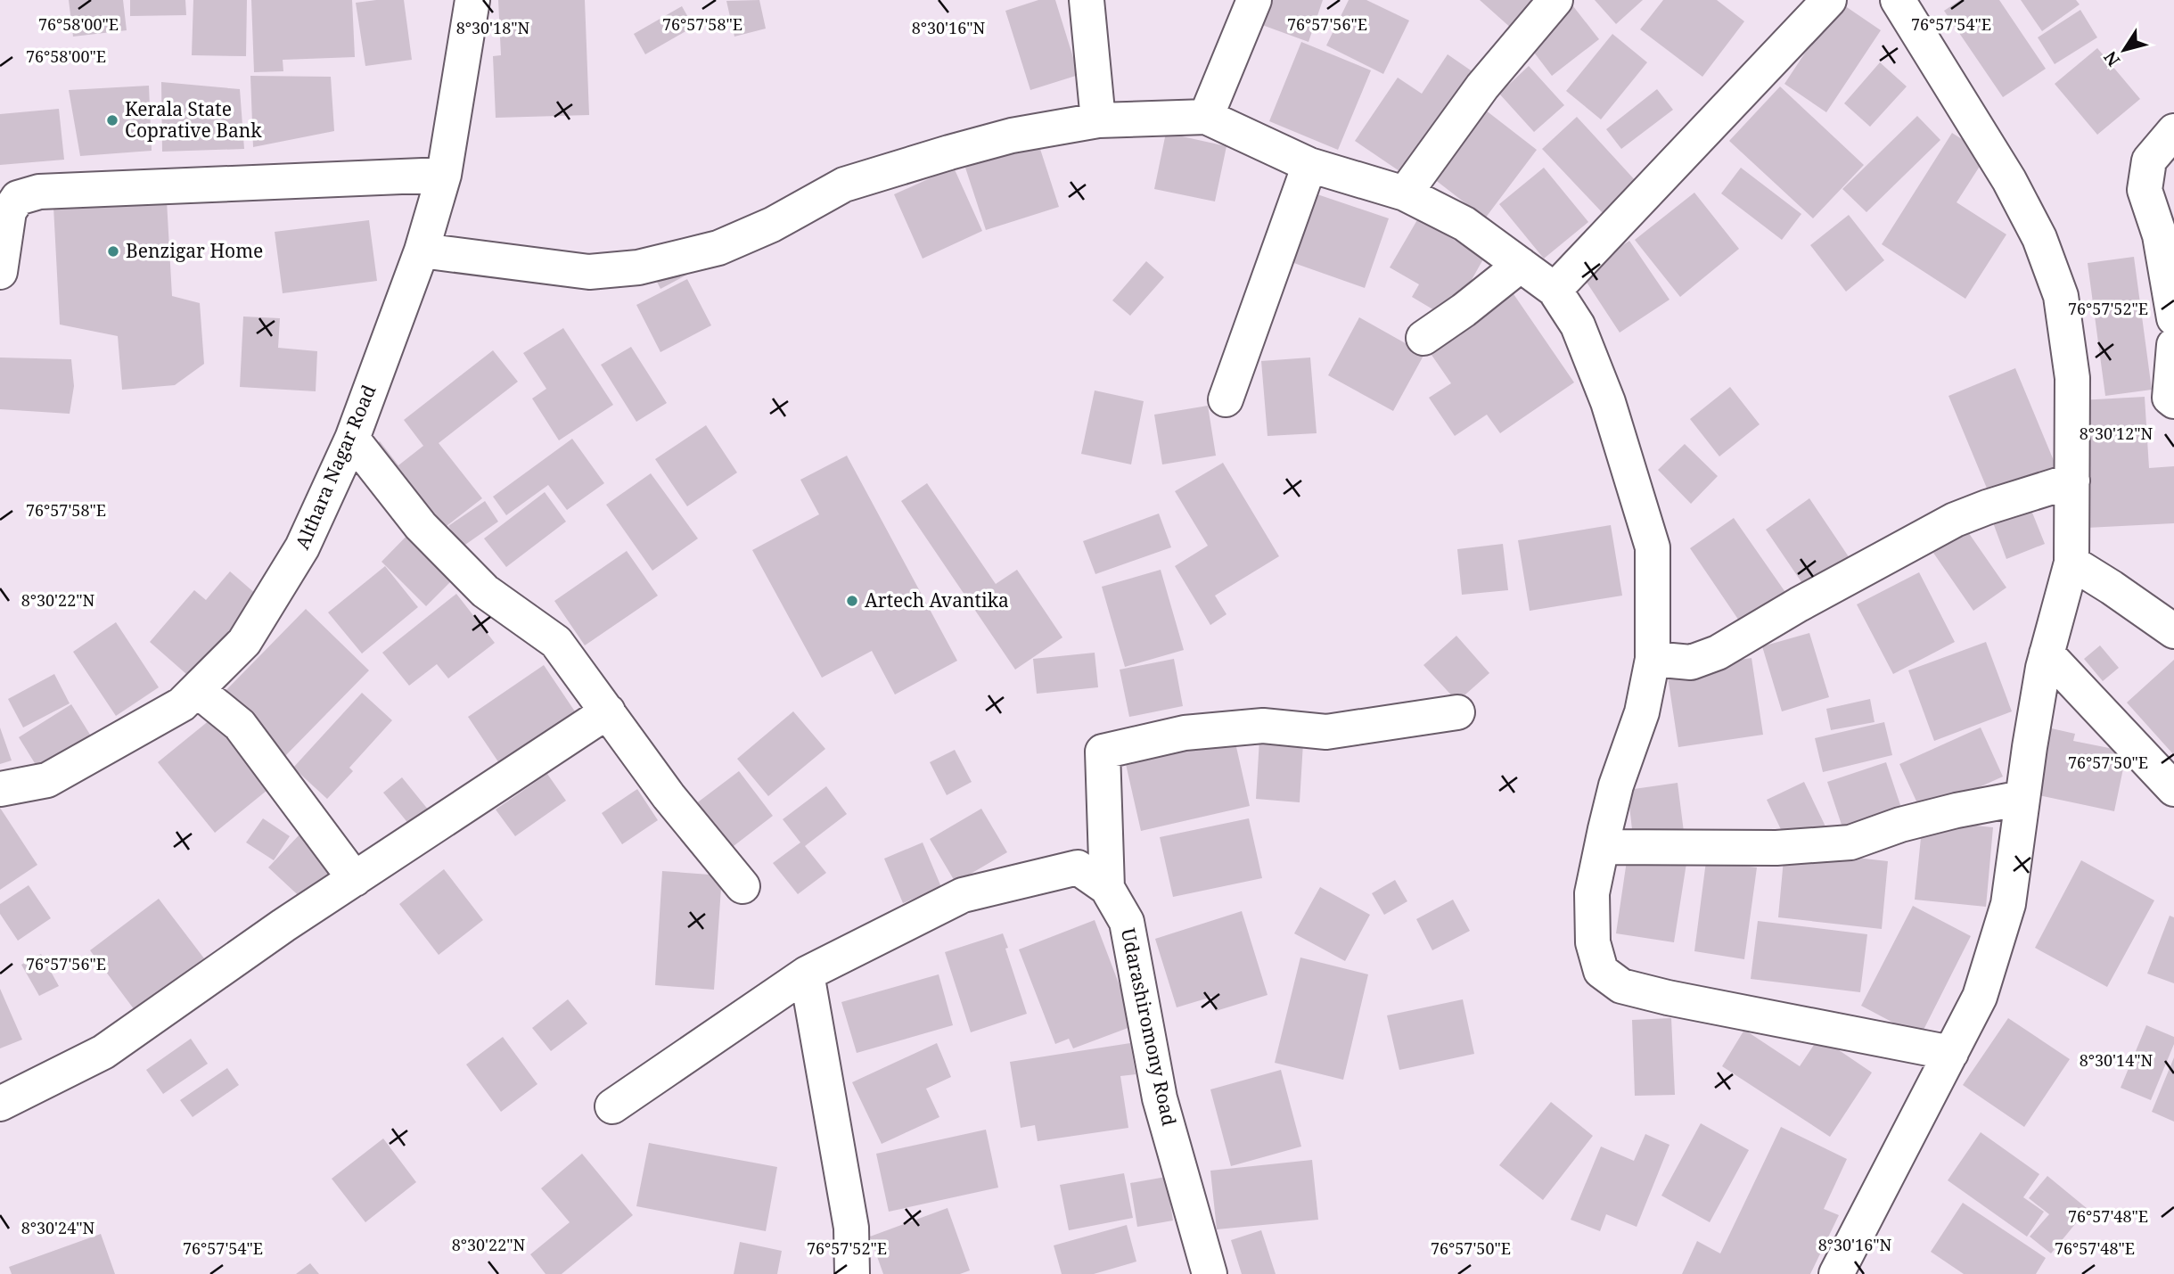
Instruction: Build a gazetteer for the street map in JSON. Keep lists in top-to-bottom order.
{
  "streets": {
    "street": ["Althara Nagar Road", "Udarashiromony Road"]
  },
  "places": ["Kerala State Coprative Bank", "Benzigar Home", "Artech Avantika"],
  "north": "bottom left",
  "coordinates": [
    "76°58'00\"E",
    "76°57'58\"E",
    "76°57'56\"E",
    "76°57'54\"E",
    "8°30'18\"N",
    "8°30'16\"N",
    "76°57'52\"E",
    "8°30'12\"N",
    "8°30'22\"N",
    "76°57'50\"E",
    "8°30'14\"N",
    "76°57'48\"E",
    "8°30'24\"N"
  ]
}
